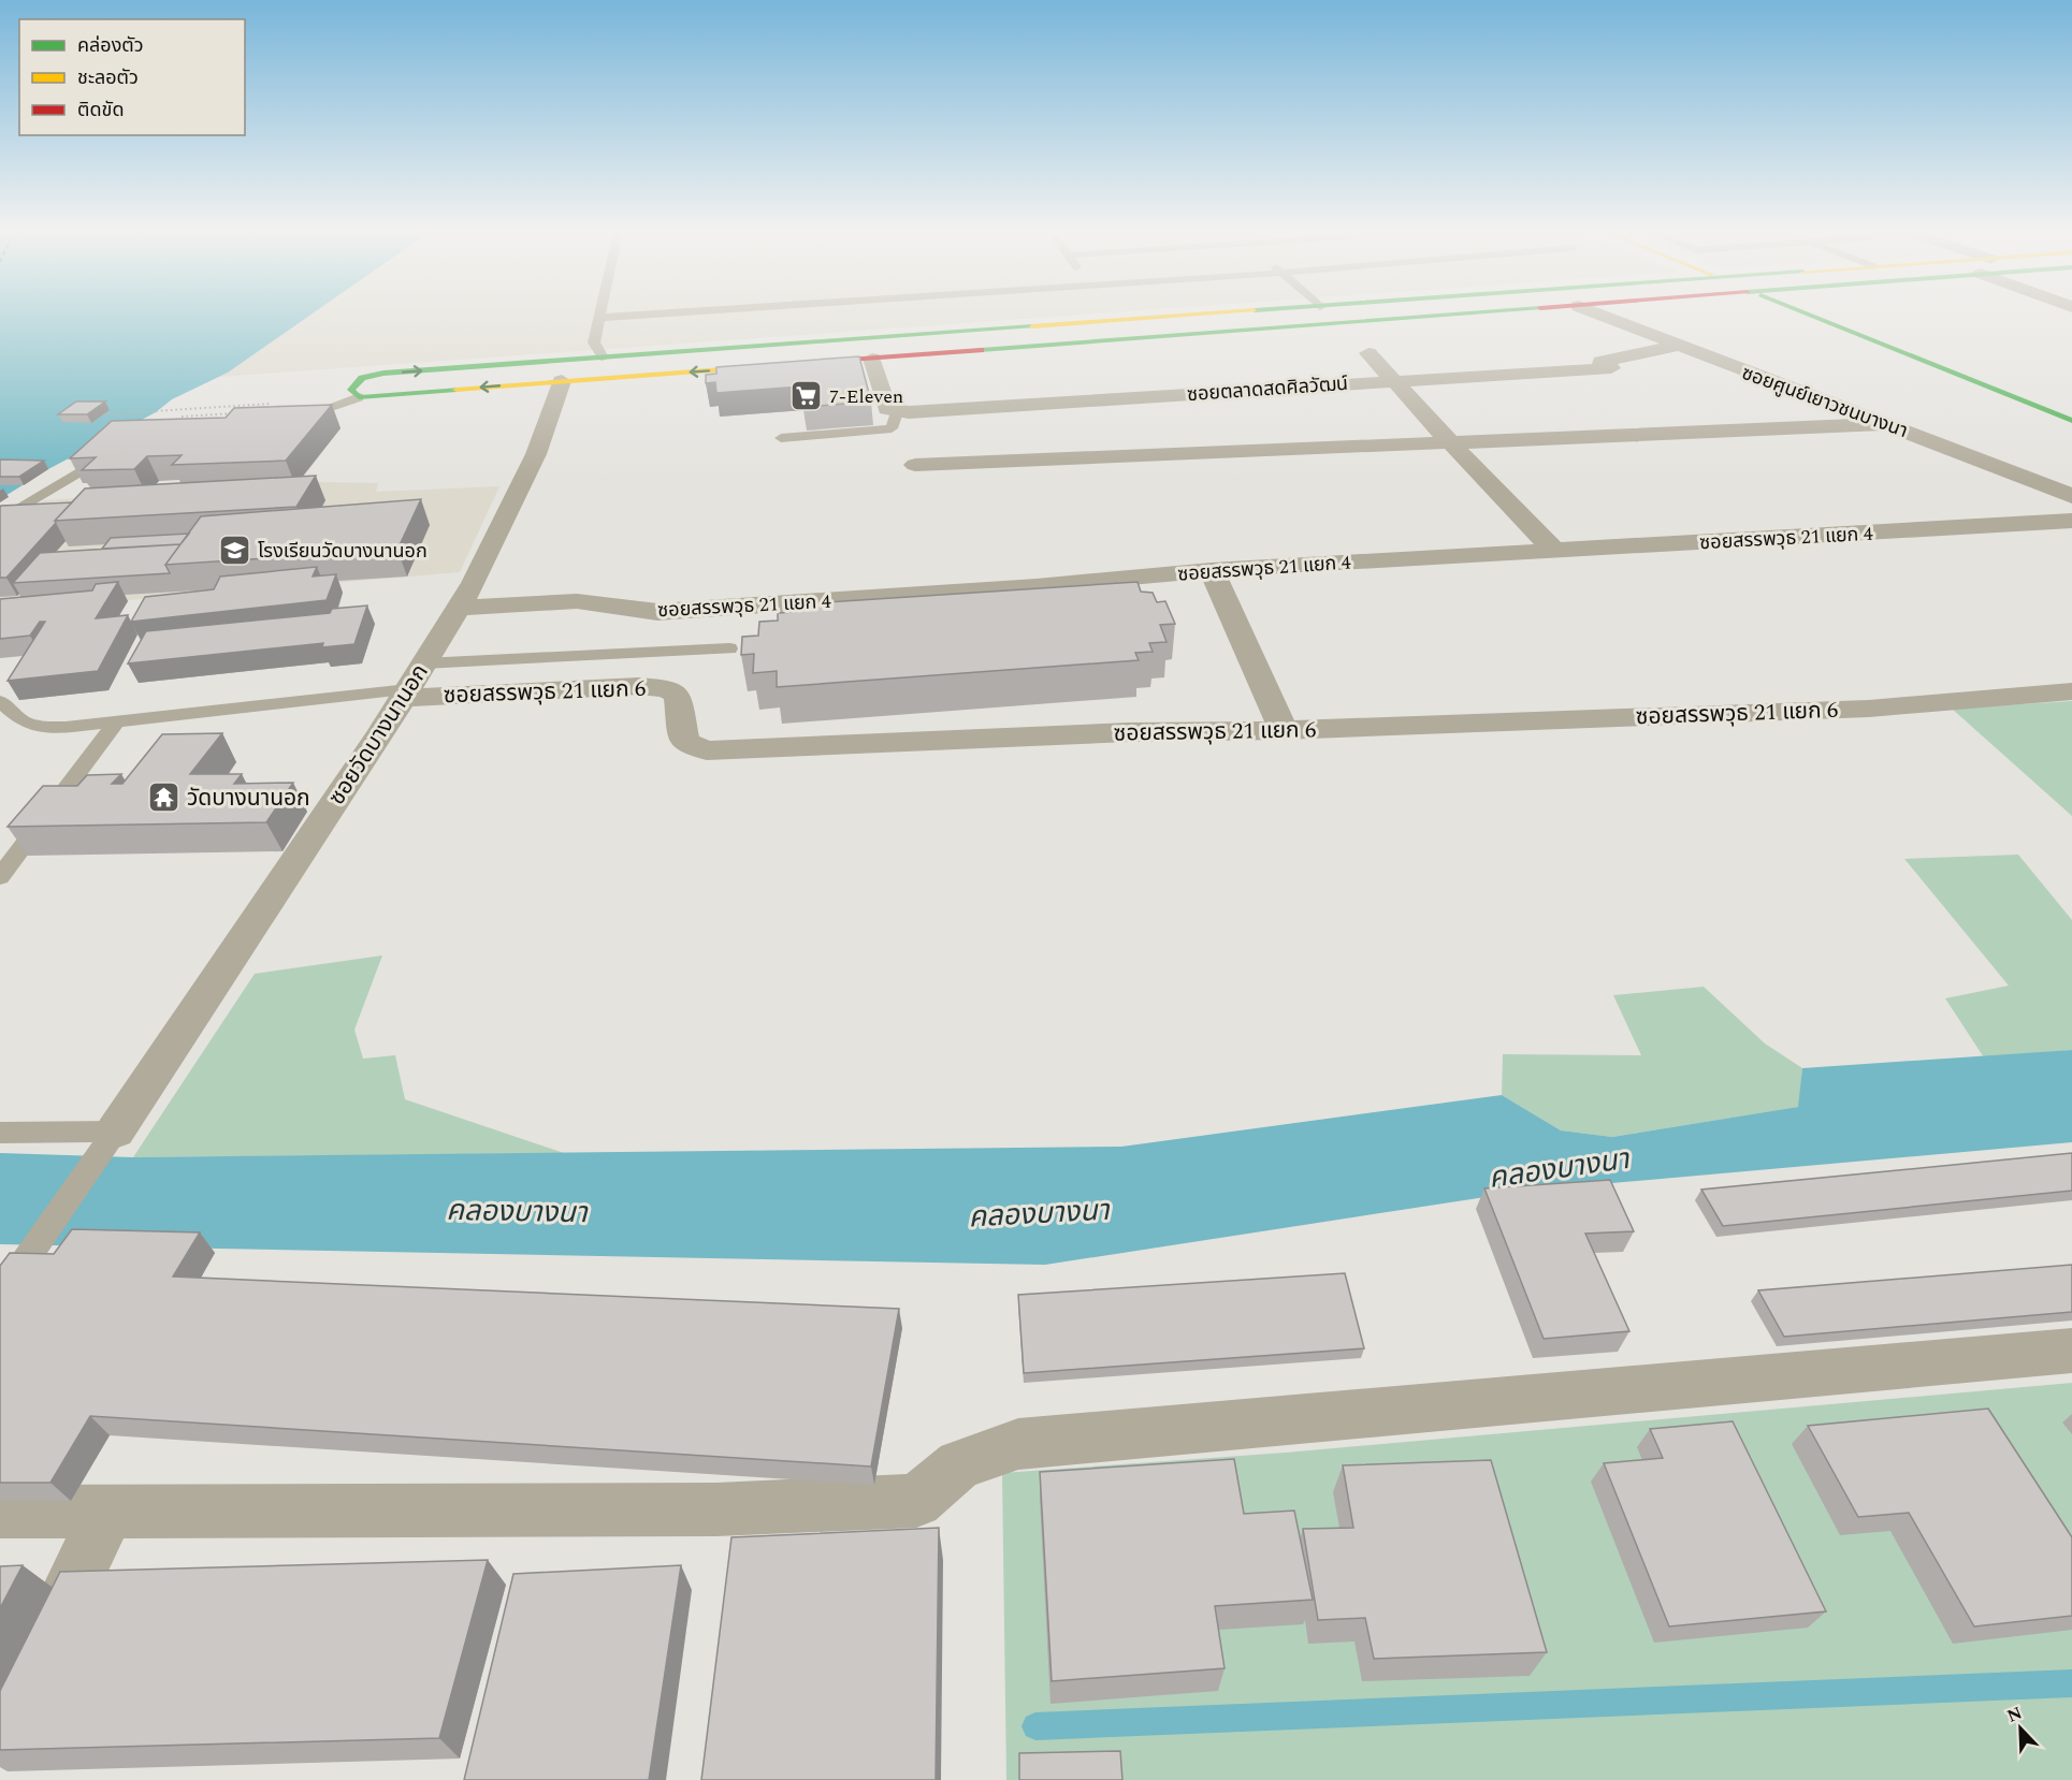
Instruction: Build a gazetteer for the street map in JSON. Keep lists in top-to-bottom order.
{
  "streets": {
    "street": [
      "ซอยตลาดสดศิลวัฒน์",
      "ซอยศูนย์เยาวชนบางนา",
      "ซอยสรรพวุธ 21 แยก 4",
      "ซอยสรรพวุธ 21 แยก 6",
      "ซอยวัดบางนานอก"
    ]
  },
  "crossings": [
    ["ซอยตลาดสดศิลวัฒน์", "ซอยศูนย์เยาวชนบางนา"],
    ["ซอยสรรพวุธ 21 แยก 4", "ซอยวัดบางนานอก"],
    ["ซอยสรรพวุธ 21 แยก 6", "ซอยวัดบางนานอก"]
  ],
  "water": ["คลองบางนา"],
  "places": {
    "supermarket": ["7-Eleven"],
    "school or university": ["โรงเรียนวัดบางนานอก"],
    "temple": ["วัดบางนานอก"]
  },
  "legend": ["คล่องตัว", "ชะลอตัว", "ติดขัด"],
  "north": "top left"
}
